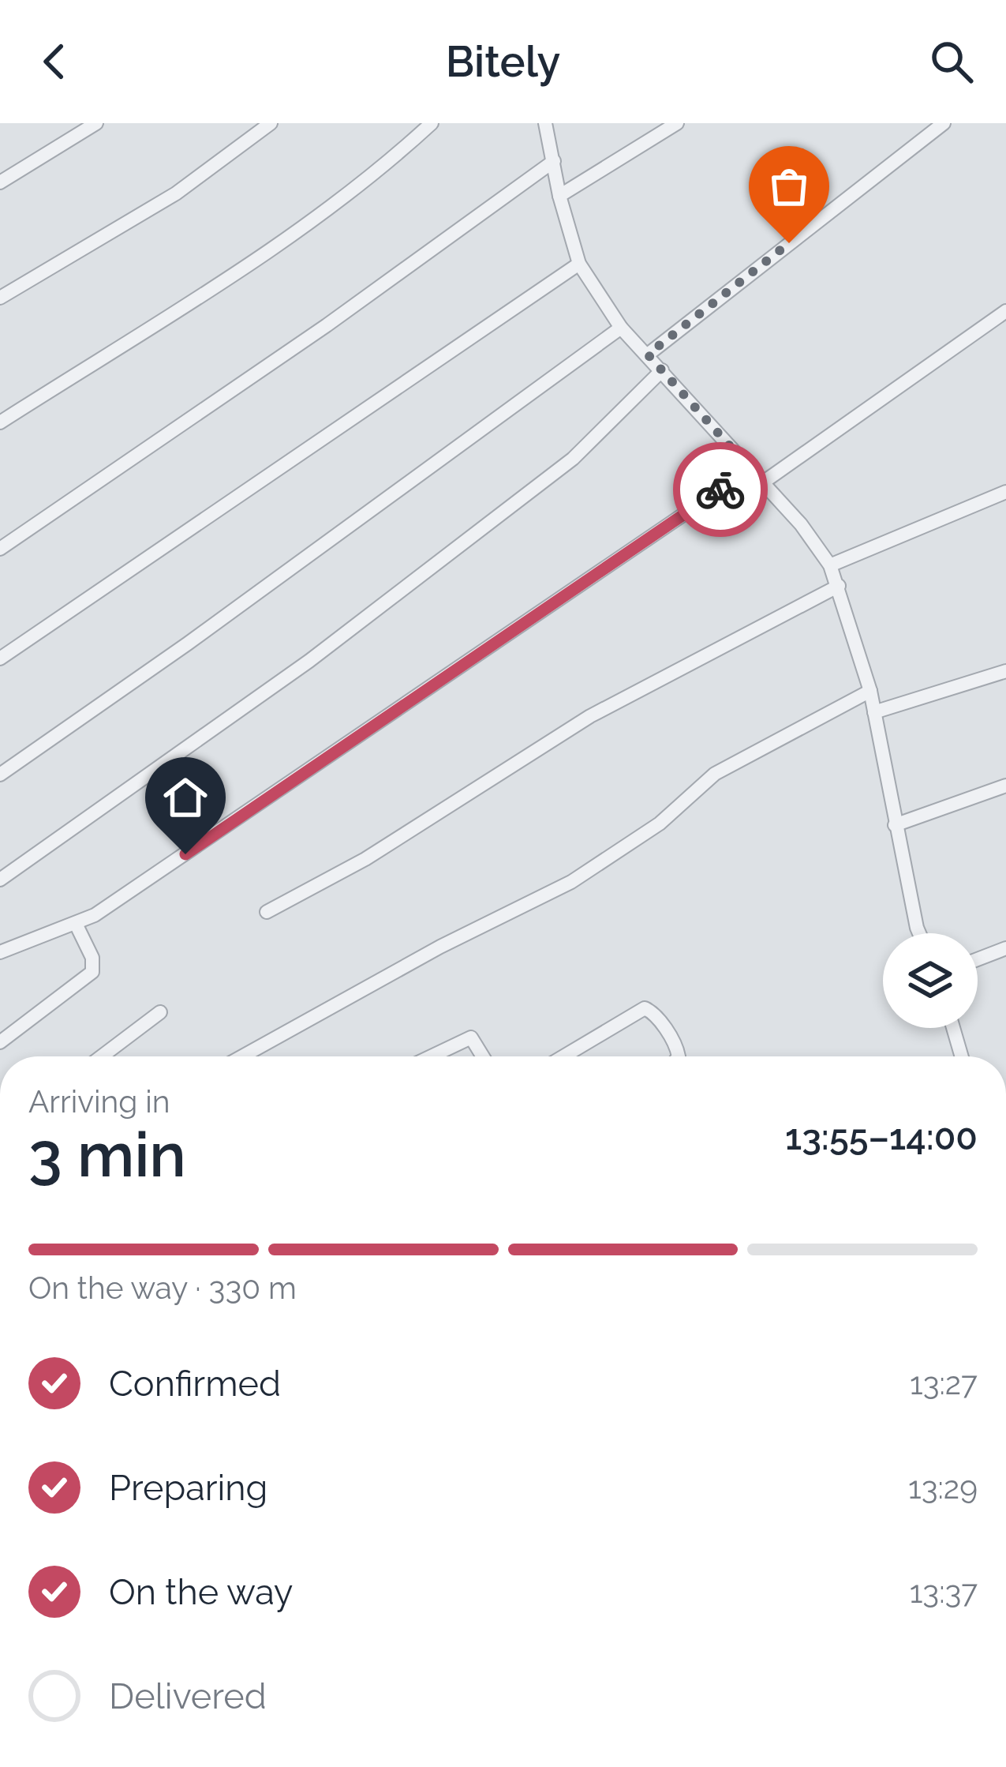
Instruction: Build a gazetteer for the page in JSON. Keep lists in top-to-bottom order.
{
  "page": {
    "header": "Bitely",
    "heading": ["3 min", "Arriving in", "13:55–14:00"],
    "bar": "On the way · 330 m",
    "list": [
      ["Confirmed", "13:27"],
      ["Preparing", "13:29"],
      ["On the way", "13:37"],
      "Delivered"
    ]
  }
}
